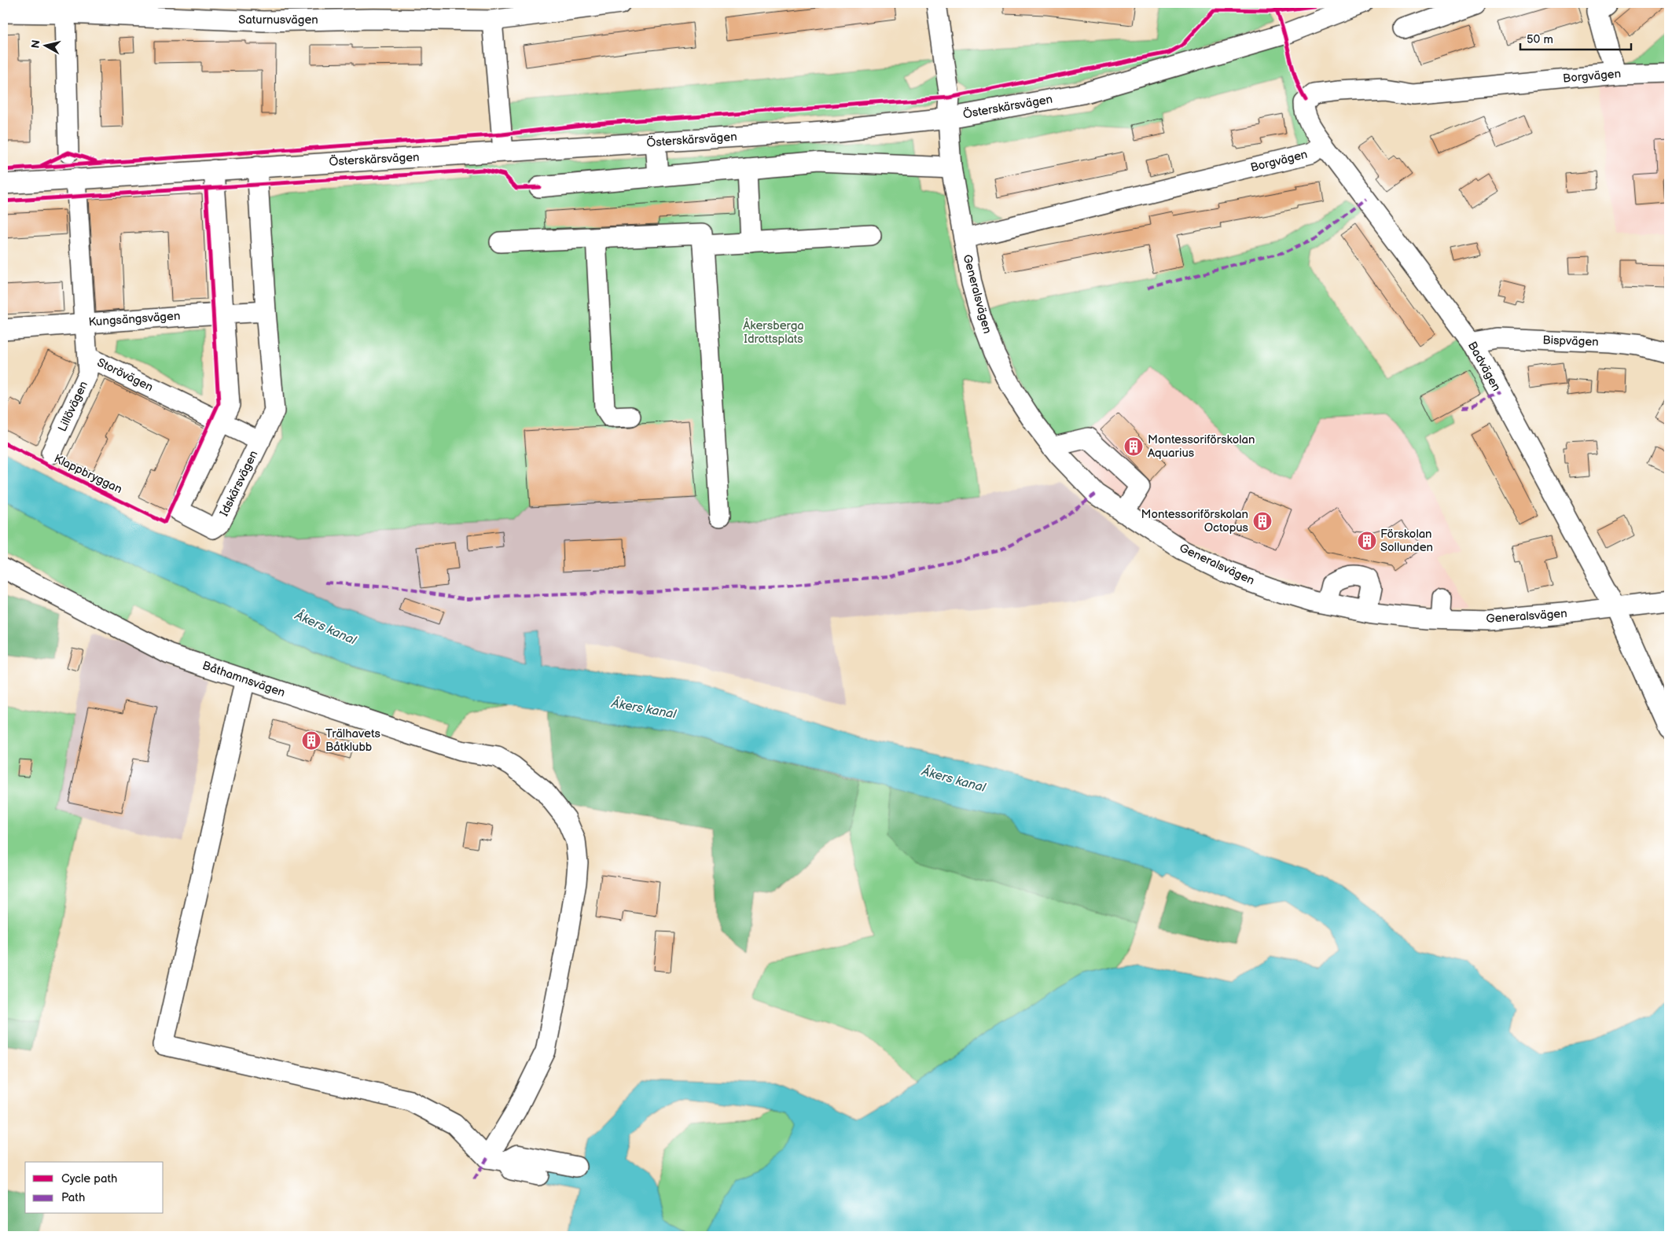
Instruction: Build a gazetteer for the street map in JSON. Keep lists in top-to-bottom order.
{
  "streets": {
    "street": [
      "Saturnusvägen",
      "Borgvägen",
      "Österskärsvägen",
      "Generalsvägen",
      "Kungsängsvägen",
      "Bispvägen",
      "Badvägen",
      "Storövägen",
      "Lillövägen",
      "Idskärsvägen",
      "Båthamnsvägen"
    ],
    "cycle path": ["Klappbryggan"]
  },
  "crossings": [
    ["Borgvägen", "Generalsvägen"],
    ["Borgvägen", "Badvägen"],
    ["Österskärsvägen", "Generalsvägen"],
    ["Österskärsvägen", "Storövägen"],
    ["Österskärsvägen", "Idskärsvägen"],
    ["Generalsvägen", "Badvägen"],
    ["Kungsängsvägen", "Storövägen"],
    ["Kungsängsvägen", "Idskärsvägen"],
    ["Bispvägen", "Badvägen"],
    ["Storövägen", "Lillövägen"],
    ["Storövägen", "Idskärsvägen"]
  ],
  "water": ["Åkers kanal"],
  "parks": ["Åkersberga Idrottsplats"],
  "places": {
    "building": [
      "Montessoriförskolan Aquarius",
      "Montessoriförskolan Octopus",
      "Förskolan Sollunden",
      "Trälhavets Båtklubb"
    ]
  },
  "legend": ["Cycle path", "Path"],
  "scale_bar": "50 m",
  "north": "left"
}
